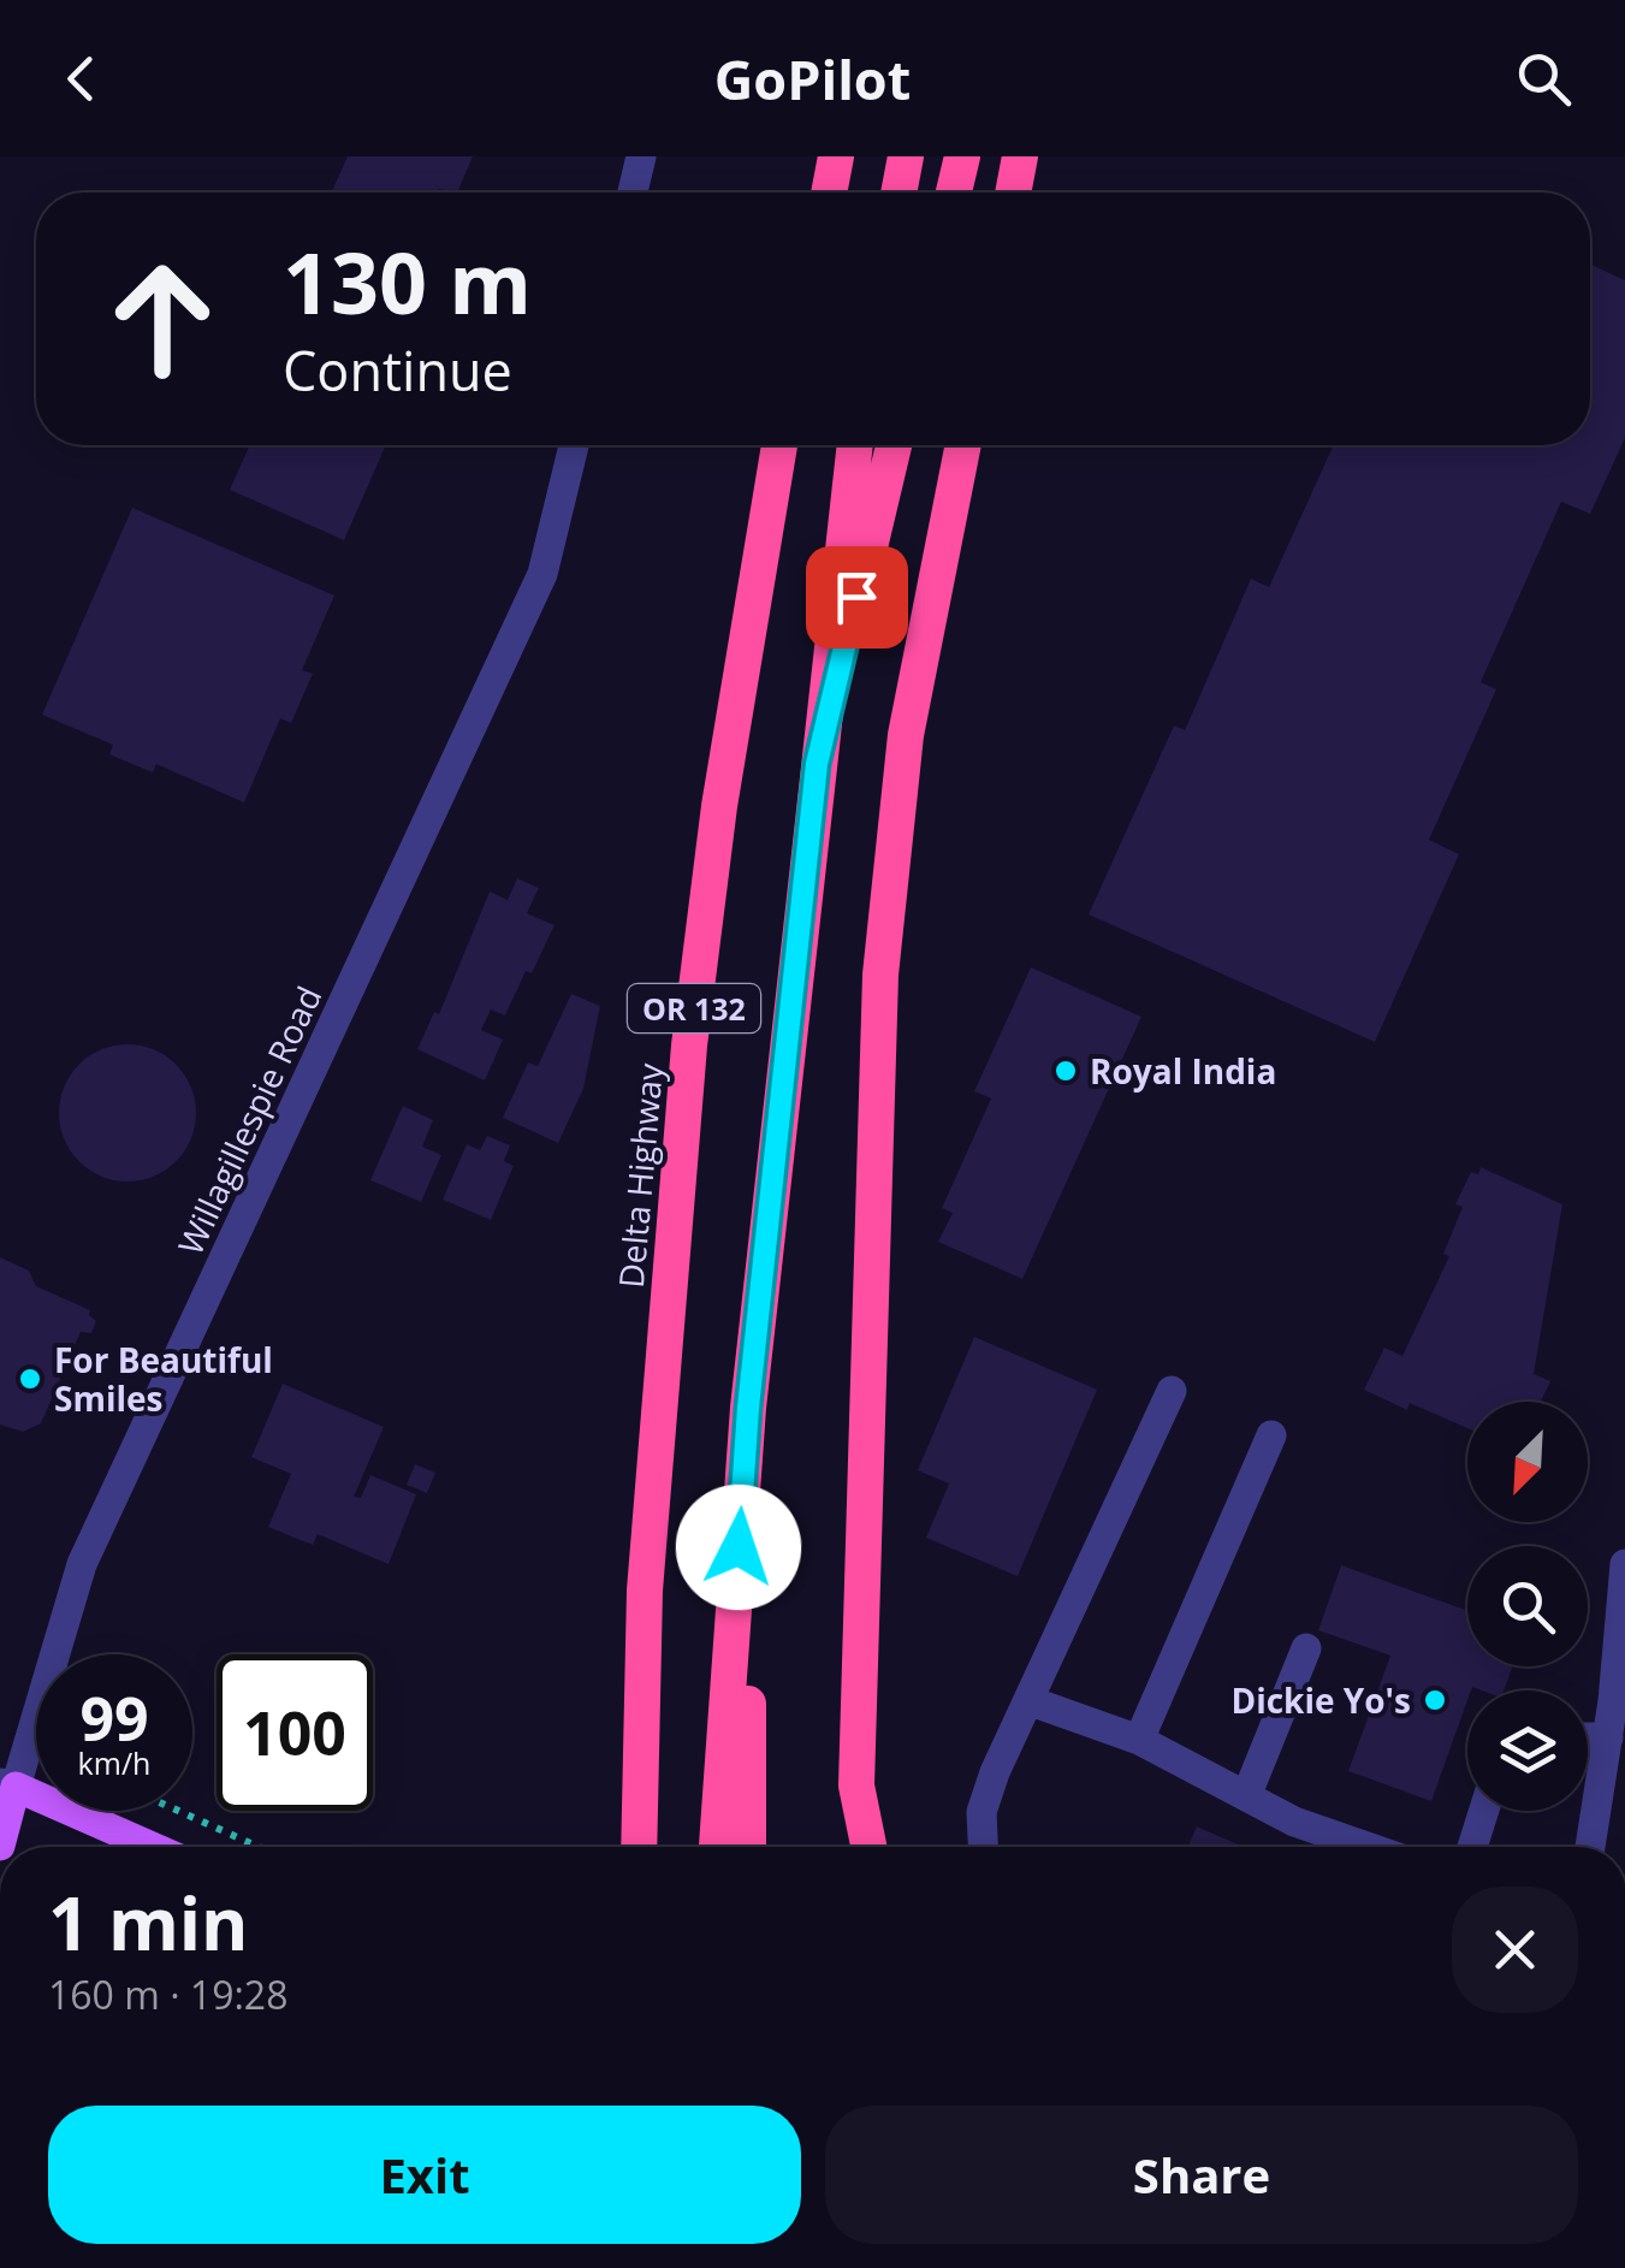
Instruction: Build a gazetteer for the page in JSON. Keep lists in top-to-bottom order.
{
  "streets": {
    "highway": ["OR 132", "Delta Highway"],
    "main road": ["Willagillespie Road"]
  },
  "places": ["Royal India", "For Beautiful Smiles", "Dickie Yo's"],
  "north": "bottom left",
  "page": {
    "header": "GoPilot",
    "turn": ["130 m", "Continue"],
    "speed": "99 km/h",
    "limit": "100",
    "heading": ["1 min", "160 m · 19:28"],
    "buttons": ["Exit", "Share"]
  }
}
